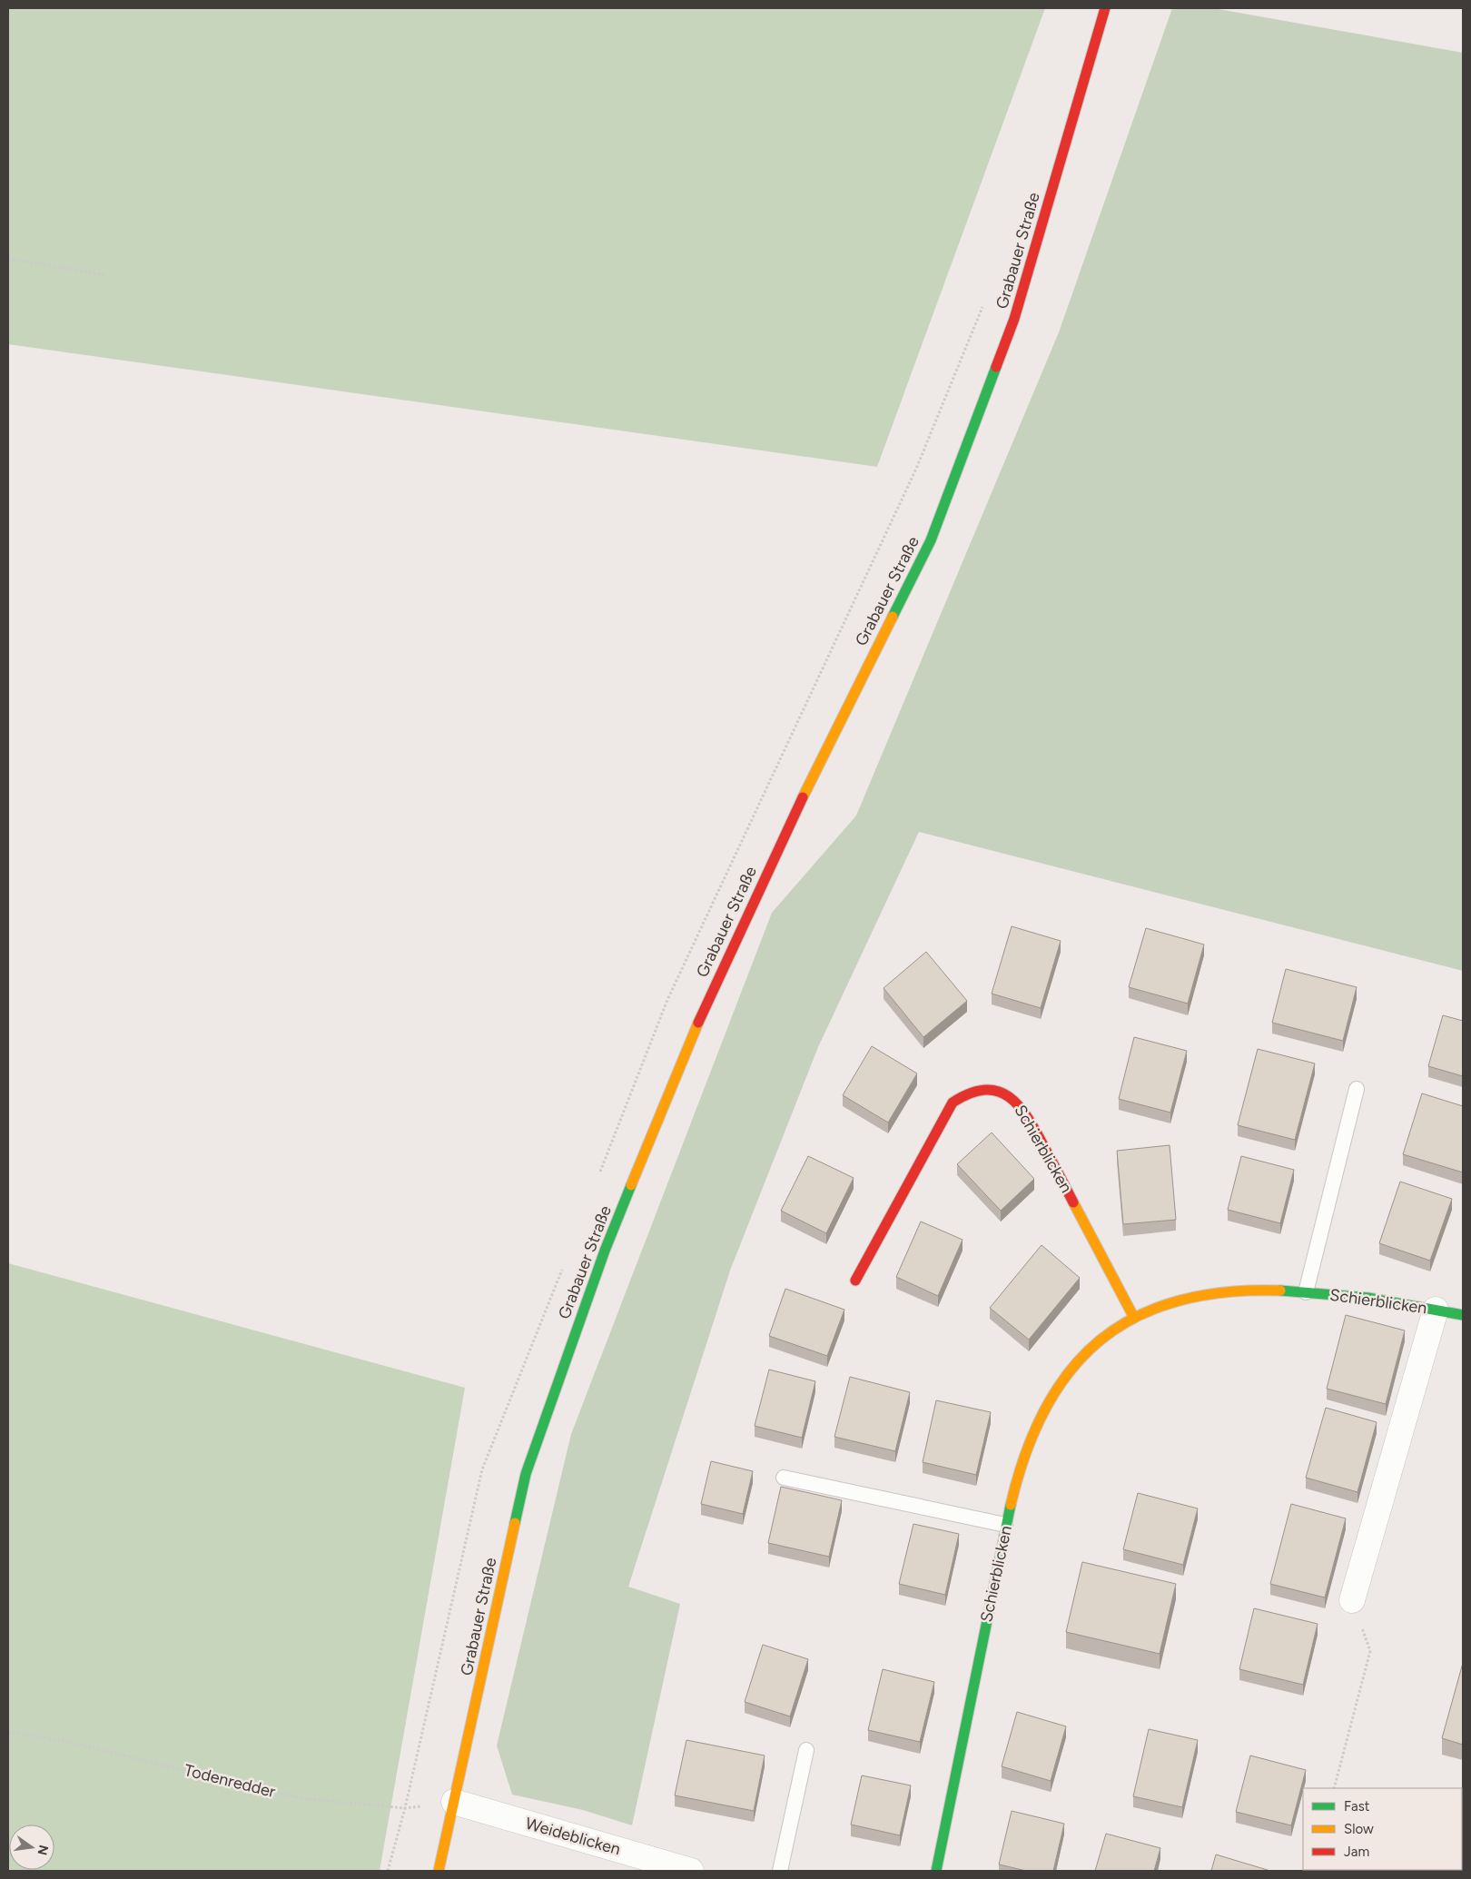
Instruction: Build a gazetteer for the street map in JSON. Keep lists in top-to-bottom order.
{
  "streets": {
    "main road": ["Grabauer Straße", "Schierblicken"],
    "street": ["Weideblicken"],
    "path": ["Todenredder"]
  },
  "crossings": [
    ["Grabauer Straße", "Todenredder"],
    ["Grabauer Straße", "Weideblicken"],
    ["Todenredder", "Weideblicken"]
  ],
  "legend": ["Fast", "Slow", "Jam"],
  "north": "right"
}
